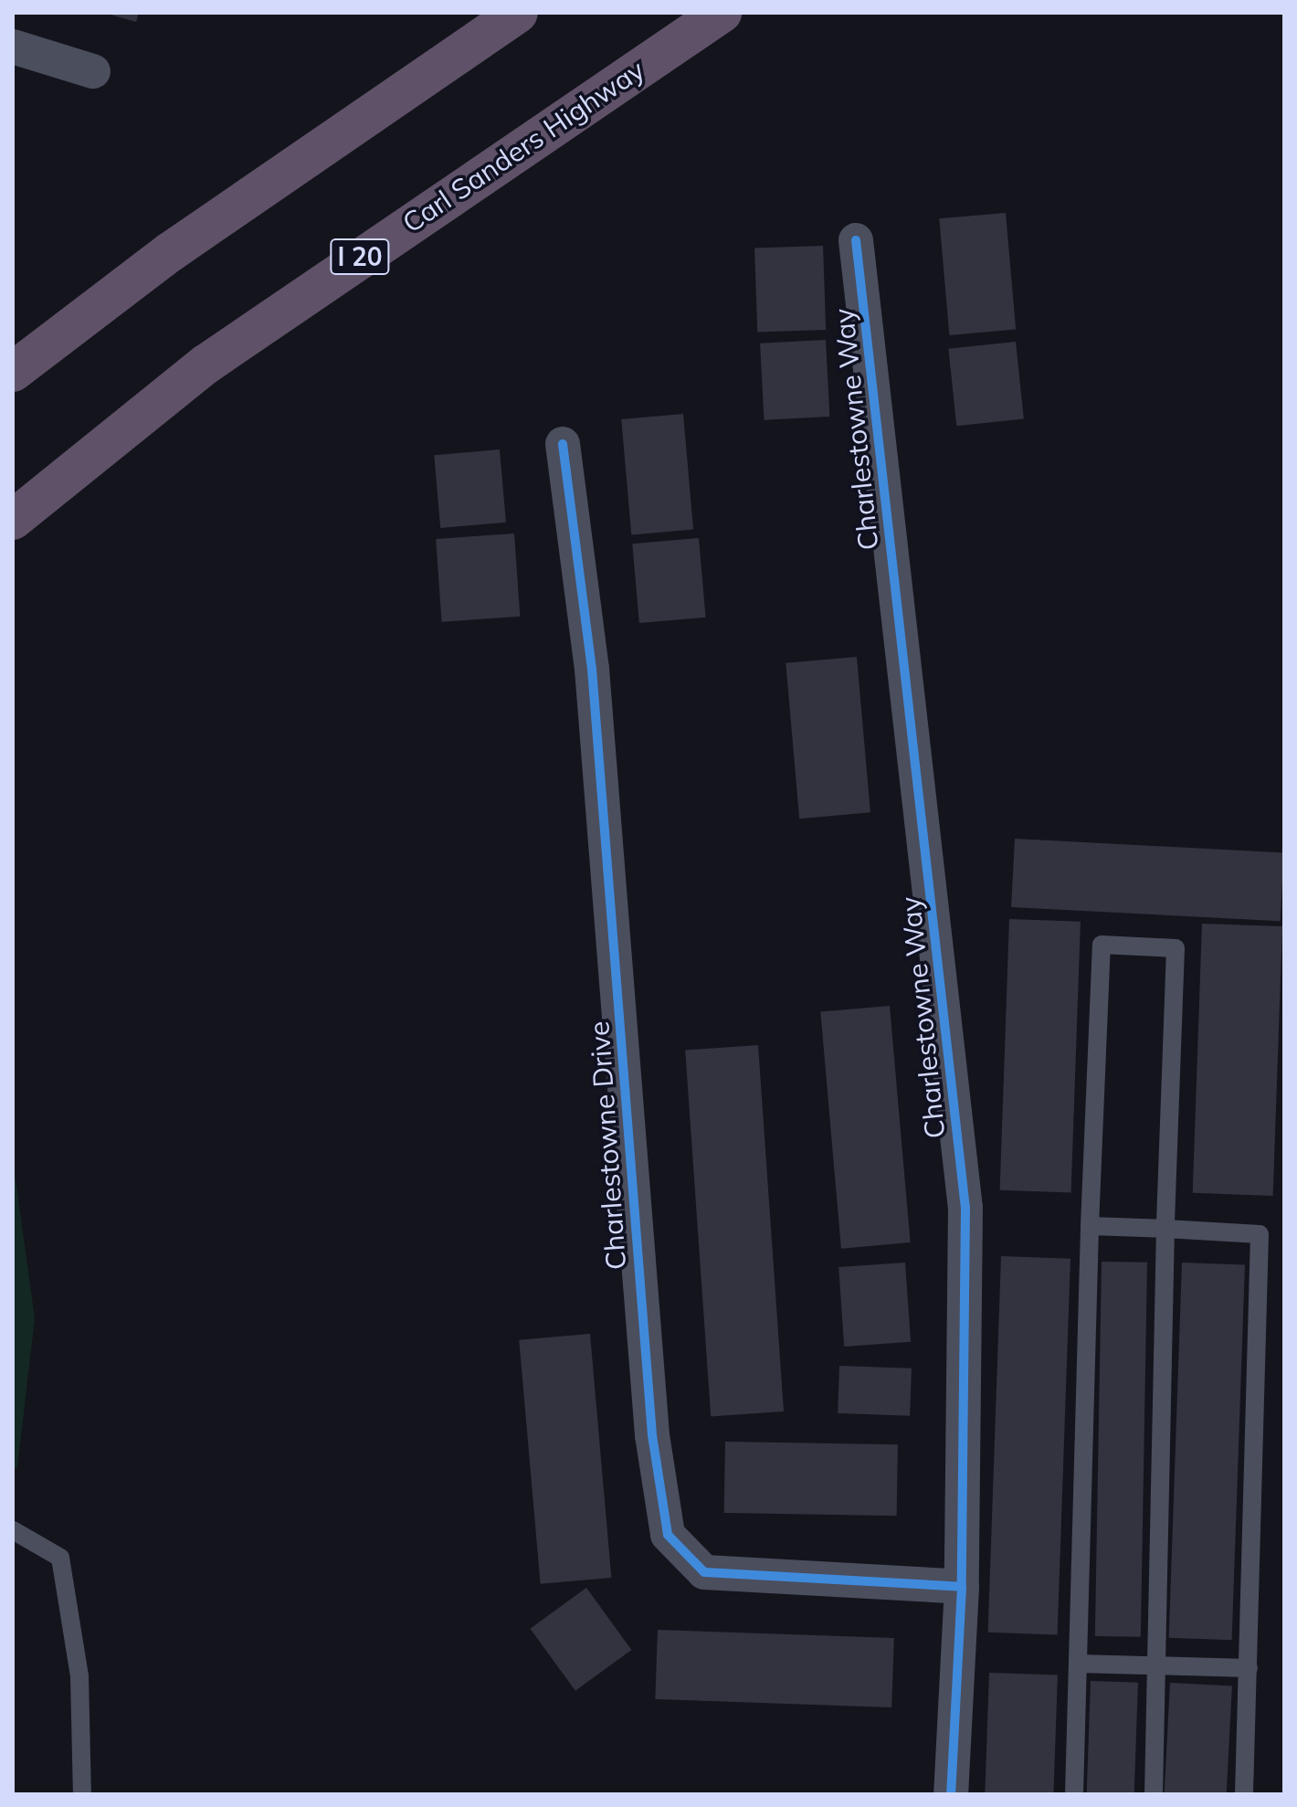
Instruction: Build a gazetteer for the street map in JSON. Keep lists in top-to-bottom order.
{
  "streets": {
    "highway": ["Carl Sanders Highway", "I 20"],
    "street": ["Charlestowne Way", "Charlestowne Drive"]
  },
  "crossings": [
    ["Charlestowne Way", "Charlestowne Drive"]
  ]
}
